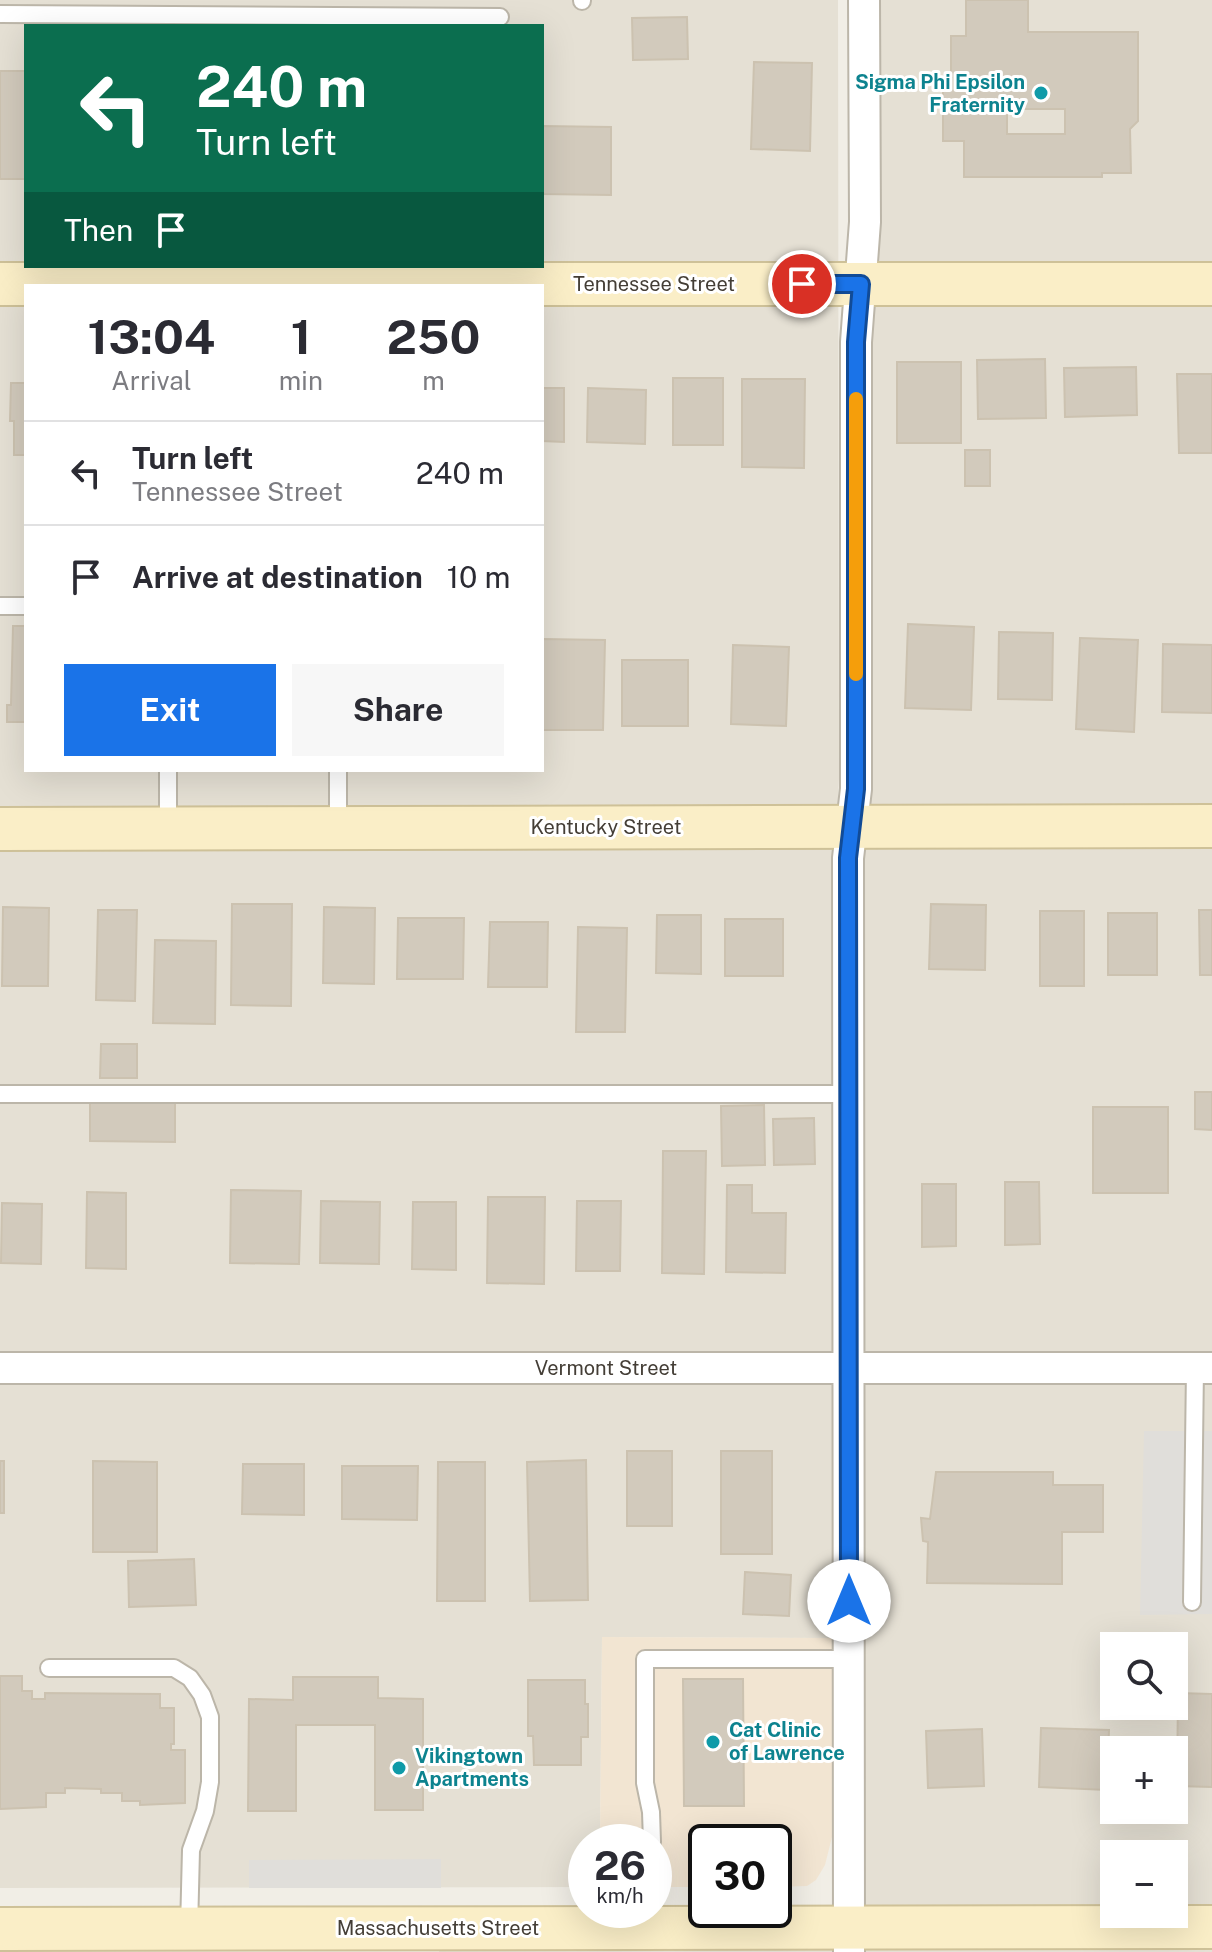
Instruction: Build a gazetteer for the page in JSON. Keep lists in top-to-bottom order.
{
  "streets": {
    "main road": ["Tennessee Street", "Kentucky Street", "Massachusetts Street"],
    "street": ["Vermont Street"]
  },
  "places": ["Sigma Phi Epsilon Fraternity", "Cat Clinic of Lawrence", "Vikingtown Apartments"],
  "page": {
    "turn": ["240 m", "Turn left"],
    "then": "Then",
    "eta": [
      "13:04",
      "Arrival",
      "1",
      "min",
      "250",
      "m"
    ],
    "list": [
      {
        "name": "Turn left",
        "note": "Tennessee Street",
        "value": "240 m"
      },
      {
        "name": "Arrive at destination",
        "value": "10 m"
      }
    ],
    "buttons": ["Exit", "Share"],
    "map_buttons": ["+", "−"],
    "speed": "26 km/h",
    "limit": "30"
  }
}
